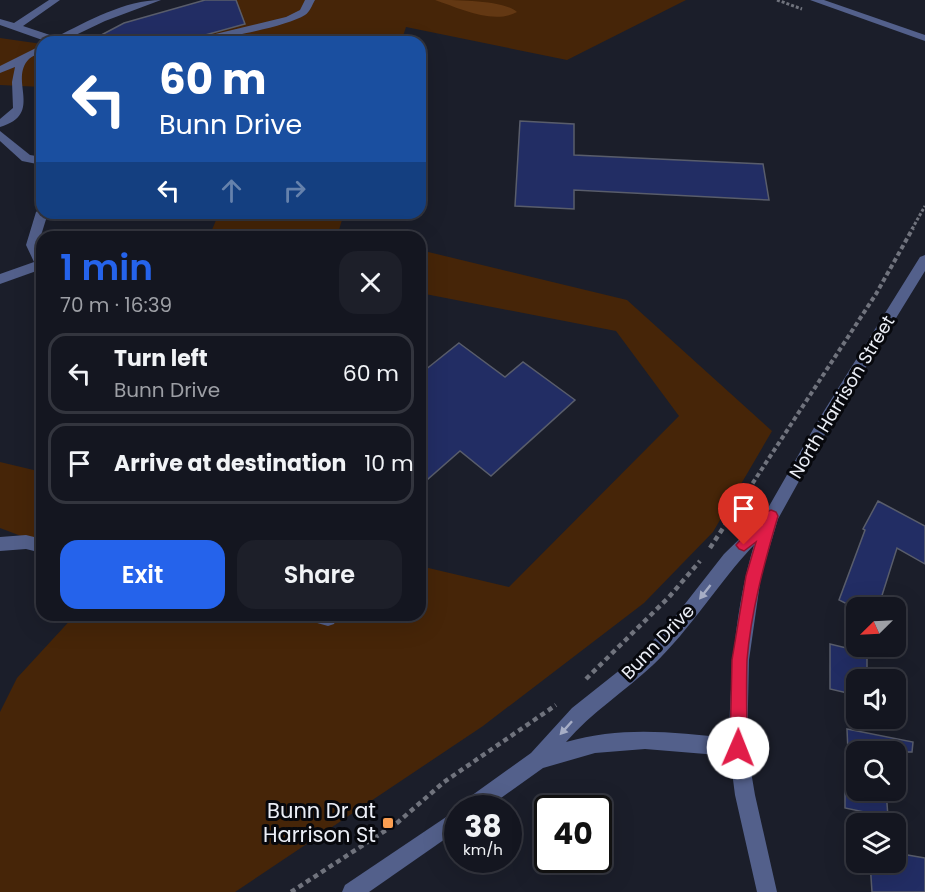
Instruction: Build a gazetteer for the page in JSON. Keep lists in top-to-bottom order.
{
  "streets": {
    "street": ["North Harrison Street", "Bunn Drive"]
  },
  "crossings": [
    ["North Harrison Street", "Bunn Drive"]
  ],
  "one_way": ["Bunn Drive"],
  "places": {
    "transit": ["Bunn Dr at Harrison St"]
  },
  "north": "bottom left",
  "page": {
    "turn": ["60 m", "Bunn Drive"],
    "heading": ["1 min", "70 m · 16:39"],
    "list": [
      {
        "name": "Turn left",
        "note": "Bunn Drive",
        "value": "60 m"
      },
      {
        "name": "Arrive at destination",
        "value": "10 m"
      }
    ],
    "buttons": ["Exit", "Share"],
    "speed": "38 km/h",
    "limit": "40"
  }
}
